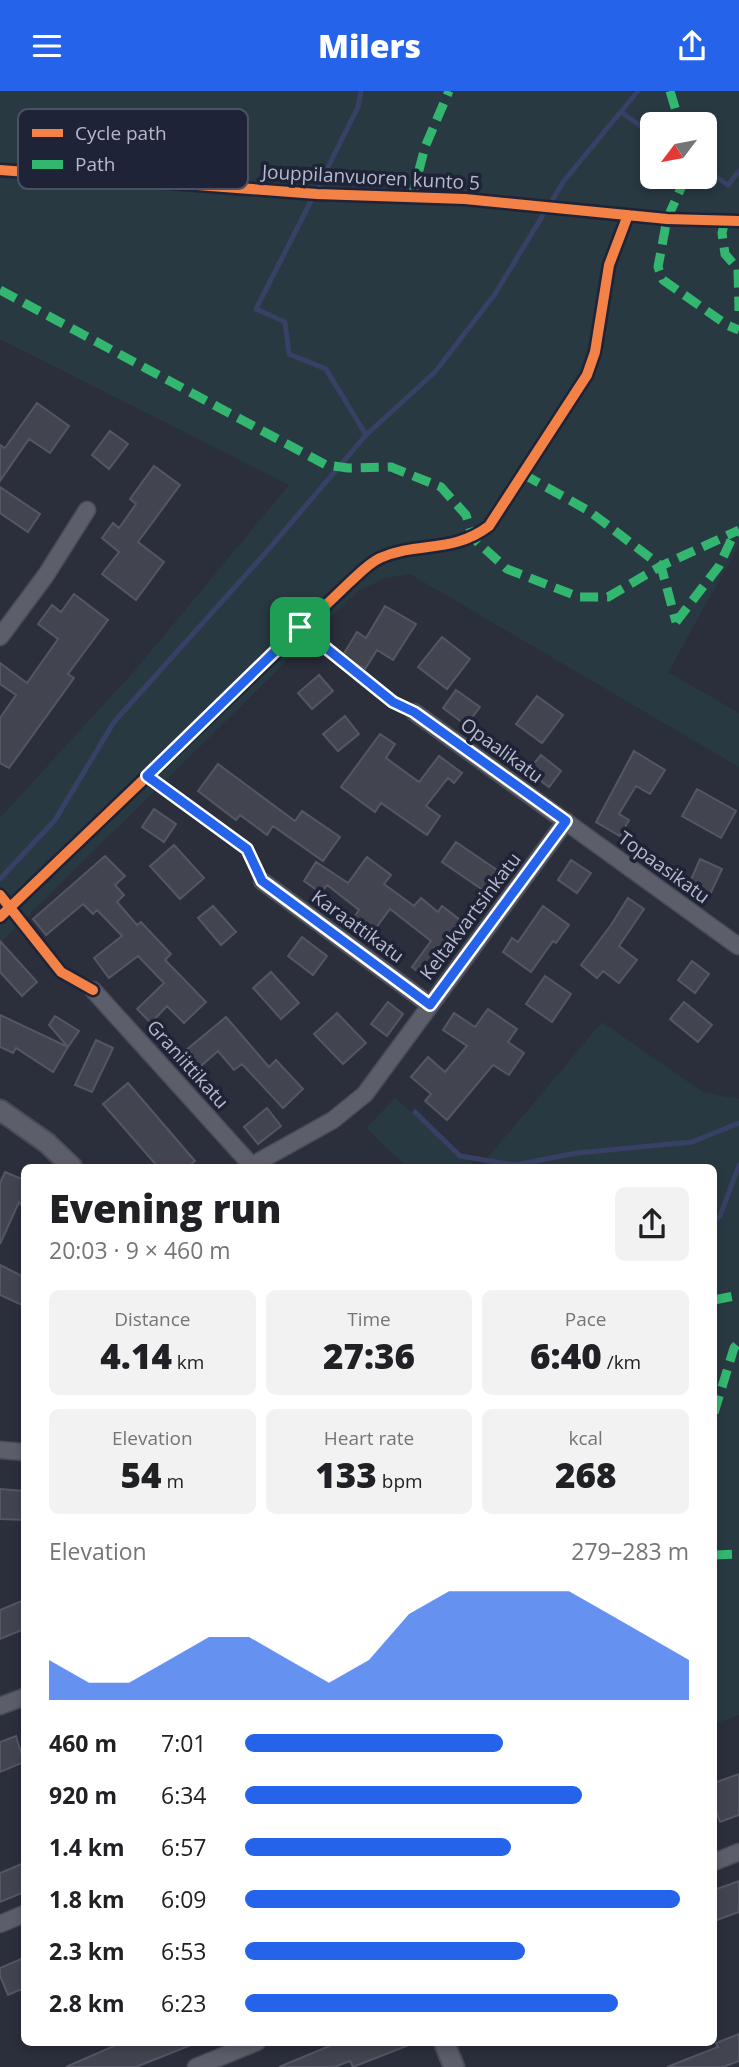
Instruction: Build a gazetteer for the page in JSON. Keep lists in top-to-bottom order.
{
  "streets": {
    "street": [
      "Opaalikatu",
      "Topaasikatu",
      "Keltakvartsinkatu",
      "Karaattikatu",
      "Graniittikatu"
    ],
    "cycle path": ["Jouppilanvuoren kunto 5"]
  },
  "crossings": [
    ["Opaalikatu", "Topaasikatu"],
    ["Opaalikatu", "Keltakvartsinkatu"],
    ["Topaasikatu", "Keltakvartsinkatu"],
    ["Keltakvartsinkatu", "Karaattikatu"]
  ],
  "legend": ["Cycle path", "Path"],
  "north": "bottom left",
  "page": {
    "header": "Milers",
    "heading": ["Evening run", "20:03 · 9 × 460 m"],
    "stats": [
      ["Distance", "4.14 km"],
      ["Time", "27:36"],
      ["Pace", "6:40 /km"],
      ["Elevation", "54 m"],
      ["Heart rate", "133 bpm"],
      ["kcal", "268"]
    ],
    "chart": ["Elevation", "279–283 m"],
    "list": [
      {
        "name": "460 m",
        "note": "7:01"
      },
      {
        "name": "920 m",
        "note": "6:34"
      },
      {
        "name": "1.4 km",
        "note": "6:57"
      },
      {
        "name": "1.8 km",
        "note": "6:09"
      },
      {
        "name": "2.3 km",
        "note": "6:53"
      },
      {
        "name": "2.8 km",
        "note": "6:23"
      }
    ]
  }
}
